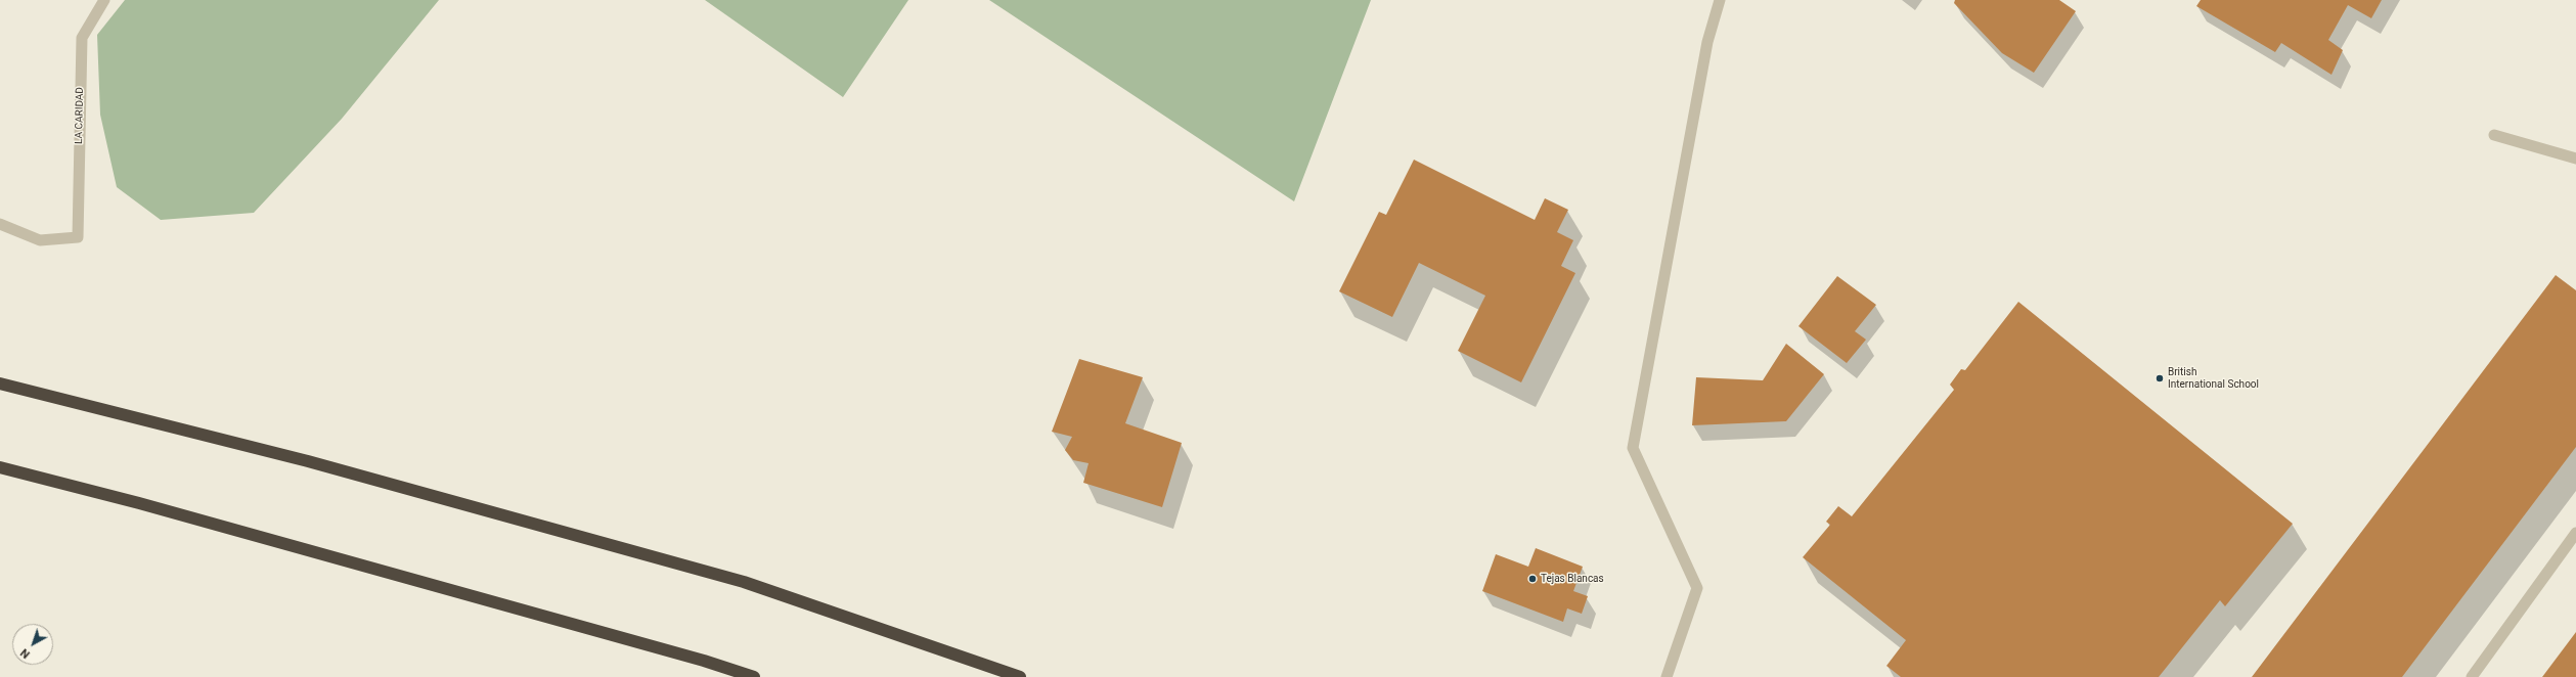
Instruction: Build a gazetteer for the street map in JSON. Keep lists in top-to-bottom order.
{
  "streets": {
    "street": ["LA CARIDAD"]
  },
  "places": ["British International School", "Tejas Blancas"],
  "north": "bottom left"
}
